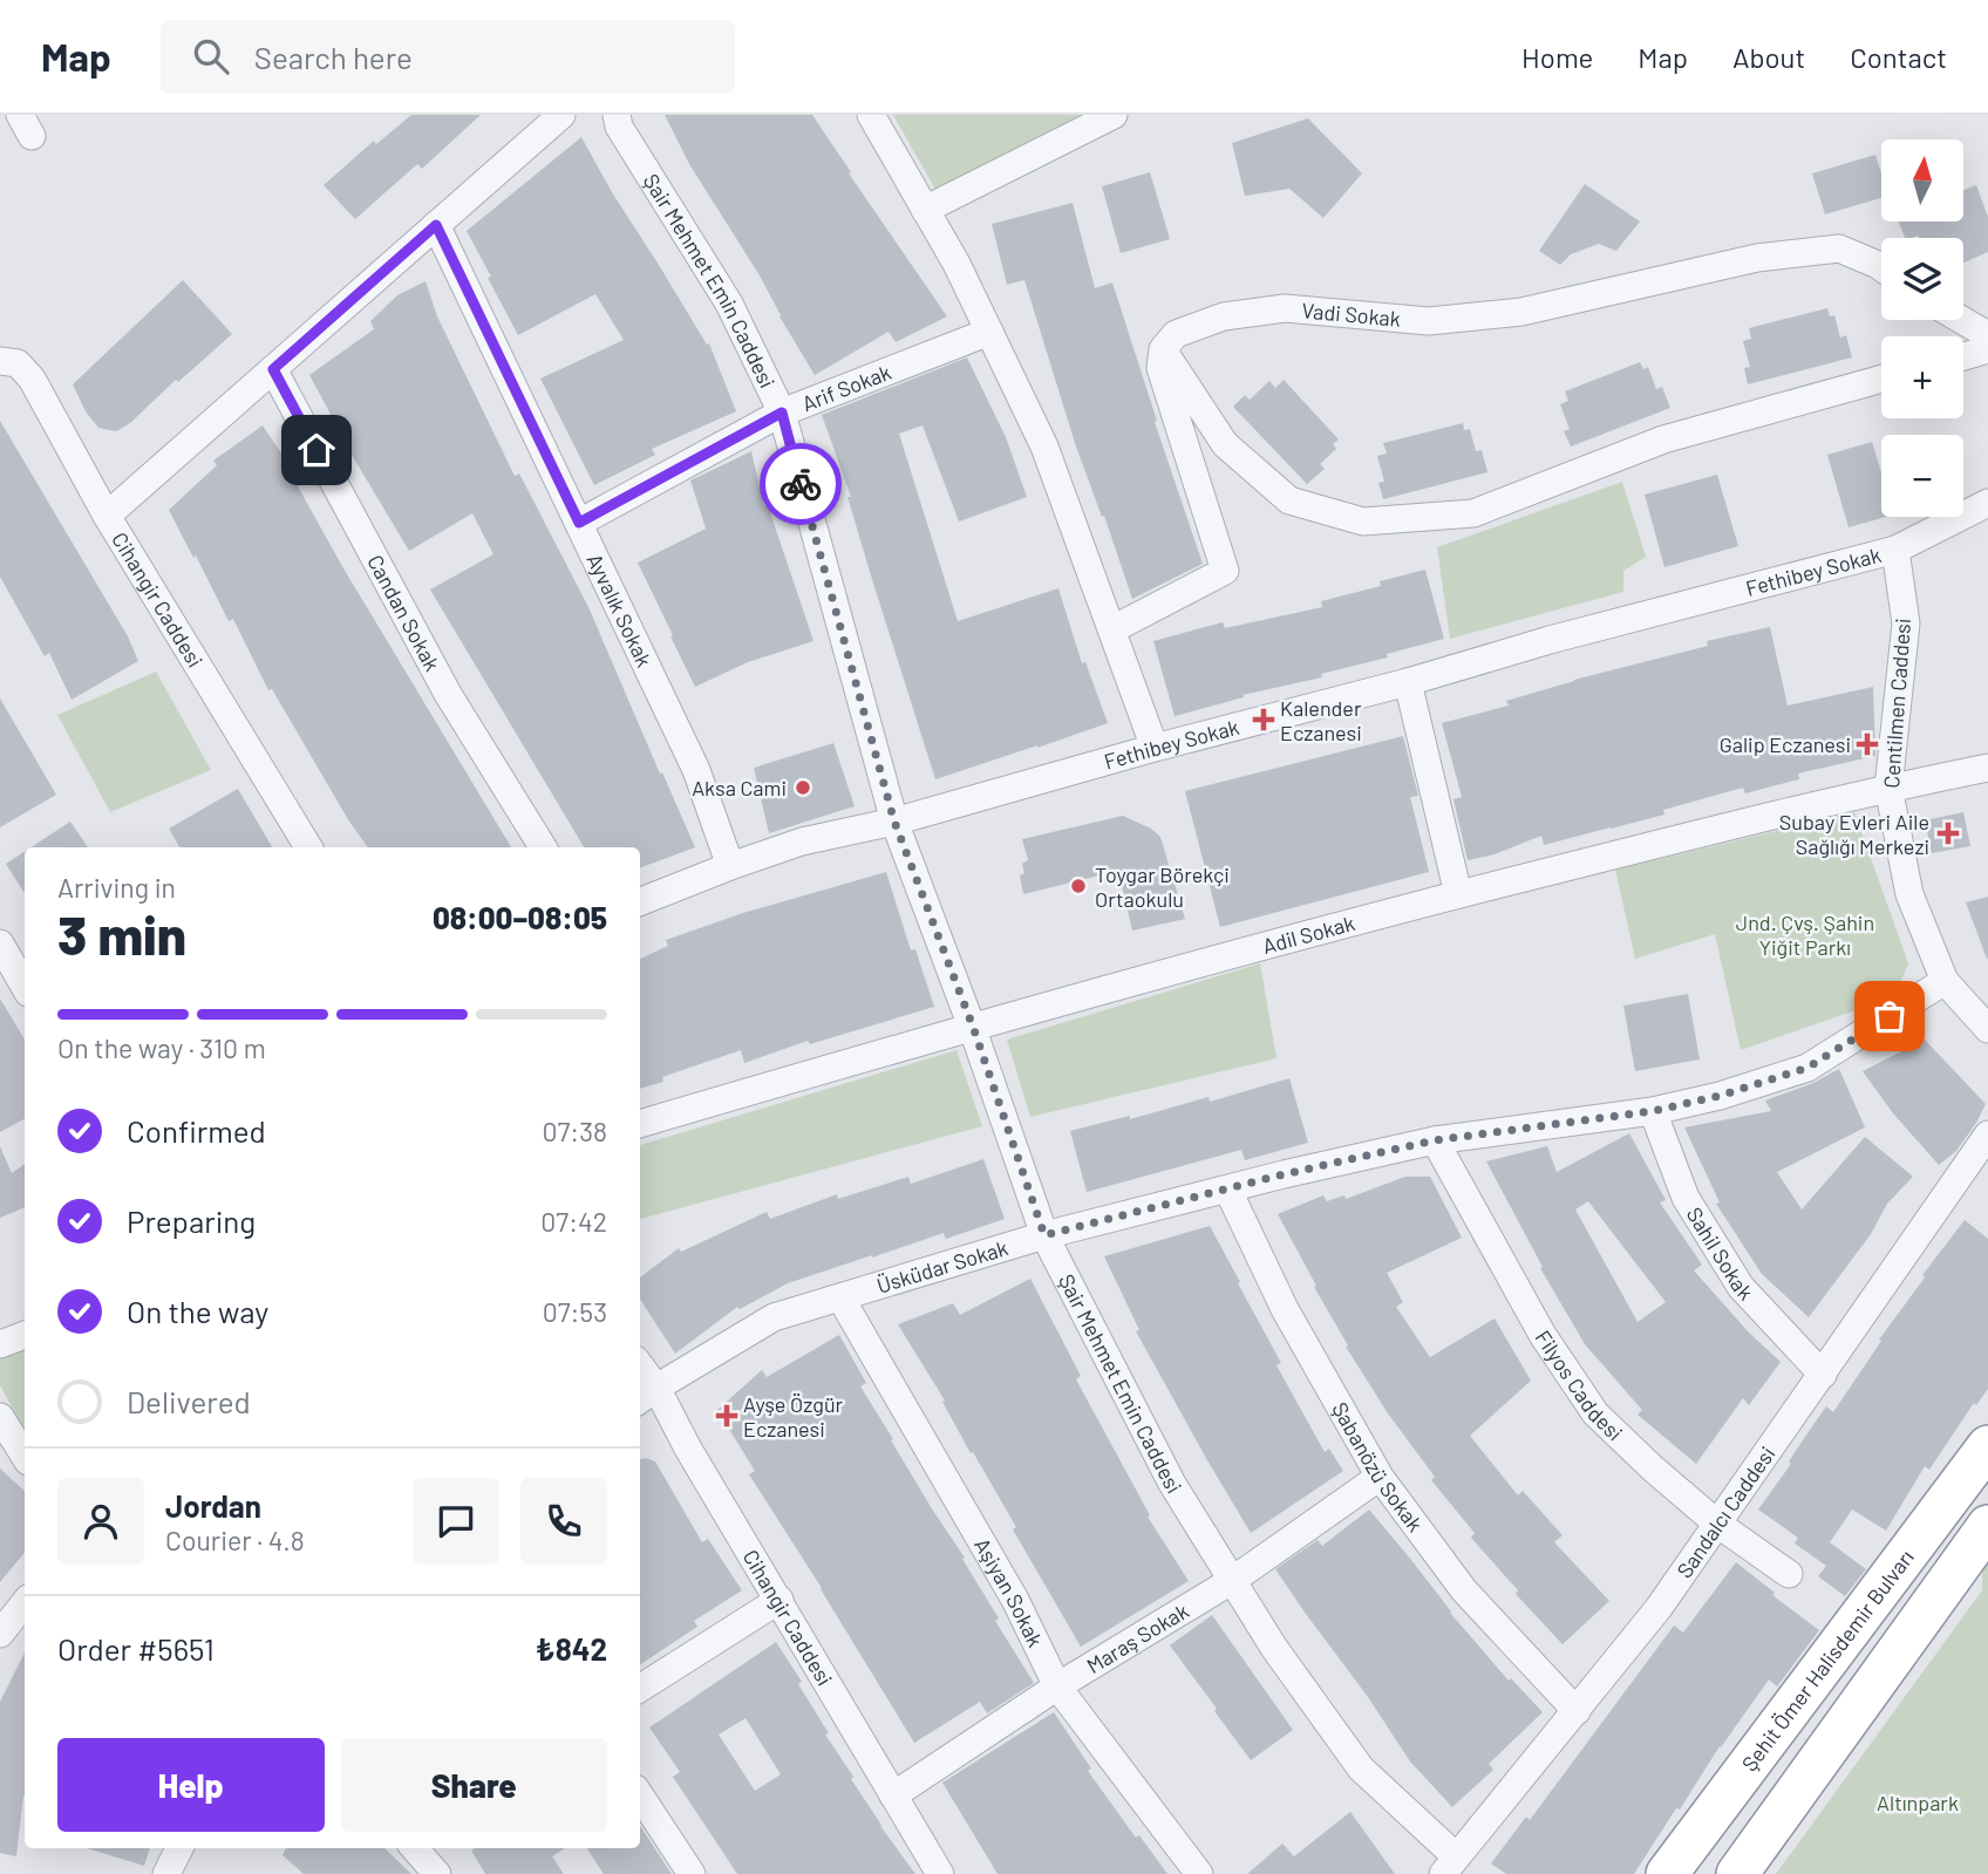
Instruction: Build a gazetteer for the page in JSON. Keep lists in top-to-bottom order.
{
  "streets": {
    "highway": ["Şehit Ömer Halisdemir Bulvarı"],
    "street": [
      "Şair Mehmet Emin Caddesi",
      "Vadi Sokak",
      "Arif Sokak",
      "Fethibey Sokak",
      "Cihangir Caddesi",
      "Ayvalık Sokak",
      "Candan Sokak",
      "Centilmen Caddesi",
      "Adil Sokak",
      "Sahil Sokak",
      "Üsküdar Sokak",
      "Filyos Caddesi",
      "Şabanözü Sokak",
      "Sandalcı Caddesi",
      "Aşiyan Sokak",
      "Maraş Sokak"
    ]
  },
  "crossings": [
    ["Şair Mehmet Emin Caddesi", "Arif Sokak"],
    ["Şair Mehmet Emin Caddesi", "Fethibey Sokak"],
    ["Şair Mehmet Emin Caddesi", "Adil Sokak"],
    ["Şair Mehmet Emin Caddesi", "Üsküdar Sokak"],
    ["Şair Mehmet Emin Caddesi", "Sandalcı Caddesi"],
    ["Şair Mehmet Emin Caddesi", "Maraş Sokak"],
    ["Arif Sokak", "Ayvalık Sokak"],
    ["Fethibey Sokak", "Ayvalık Sokak"],
    ["Fethibey Sokak", "Centilmen Caddesi"],
    ["Cihangir Caddesi", "Üsküdar Sokak"],
    ["Cihangir Caddesi", "Maraş Sokak"],
    ["Centilmen Caddesi", "Adil Sokak"],
    ["Centilmen Caddesi", "Üsküdar Sokak"],
    ["Sahil Sokak", "Üsküdar Sokak"],
    ["Sahil Sokak", "Sandalcı Caddesi"],
    ["Üsküdar Sokak", "Filyos Caddesi"],
    ["Üsküdar Sokak", "Şabanözü Sokak"],
    ["Üsküdar Sokak", "Aşiyan Sokak"],
    ["Filyos Caddesi", "Sandalcı Caddesi"],
    ["Şabanözü Sokak", "Sandalcı Caddesi"],
    ["Şabanözü Sokak", "Maraş Sokak"],
    ["Aşiyan Sokak", "Maraş Sokak"]
  ],
  "parks": ["Jnd. Çvş. Şahin Yiğit Parkı", "Altınpark"],
  "places": {
    "health": [
      "Kalender Eczanesi",
      "Galip Eczanesi",
      "Subay Evleri Aile Sağlığı Merkezi",
      "Ayşe Özgür Eczanesi"
    ],
    "other": ["Aksa Cami", "Toygar Börekçi Ortaokulu"]
  },
  "north": "top",
  "page": {
    "header": "Map",
    "search": "Search here",
    "nav": [
      "Home",
      "Map",
      "About",
      "Contact"
    ],
    "map_buttons": ["+", "−"],
    "heading": ["3 min", "Arriving in", "08:00–08:05"],
    "panel": [
      "Jordan",
      "Courier · 4.8",
      "Order #5651",
      "₺842"
    ],
    "bar": "On the way · 310 m",
    "list": [
      ["Confirmed", "07:38"],
      ["Preparing", "07:42"],
      ["On the way", "07:53"],
      "Delivered"
    ],
    "buttons": ["Help", "Share"]
  }
}
